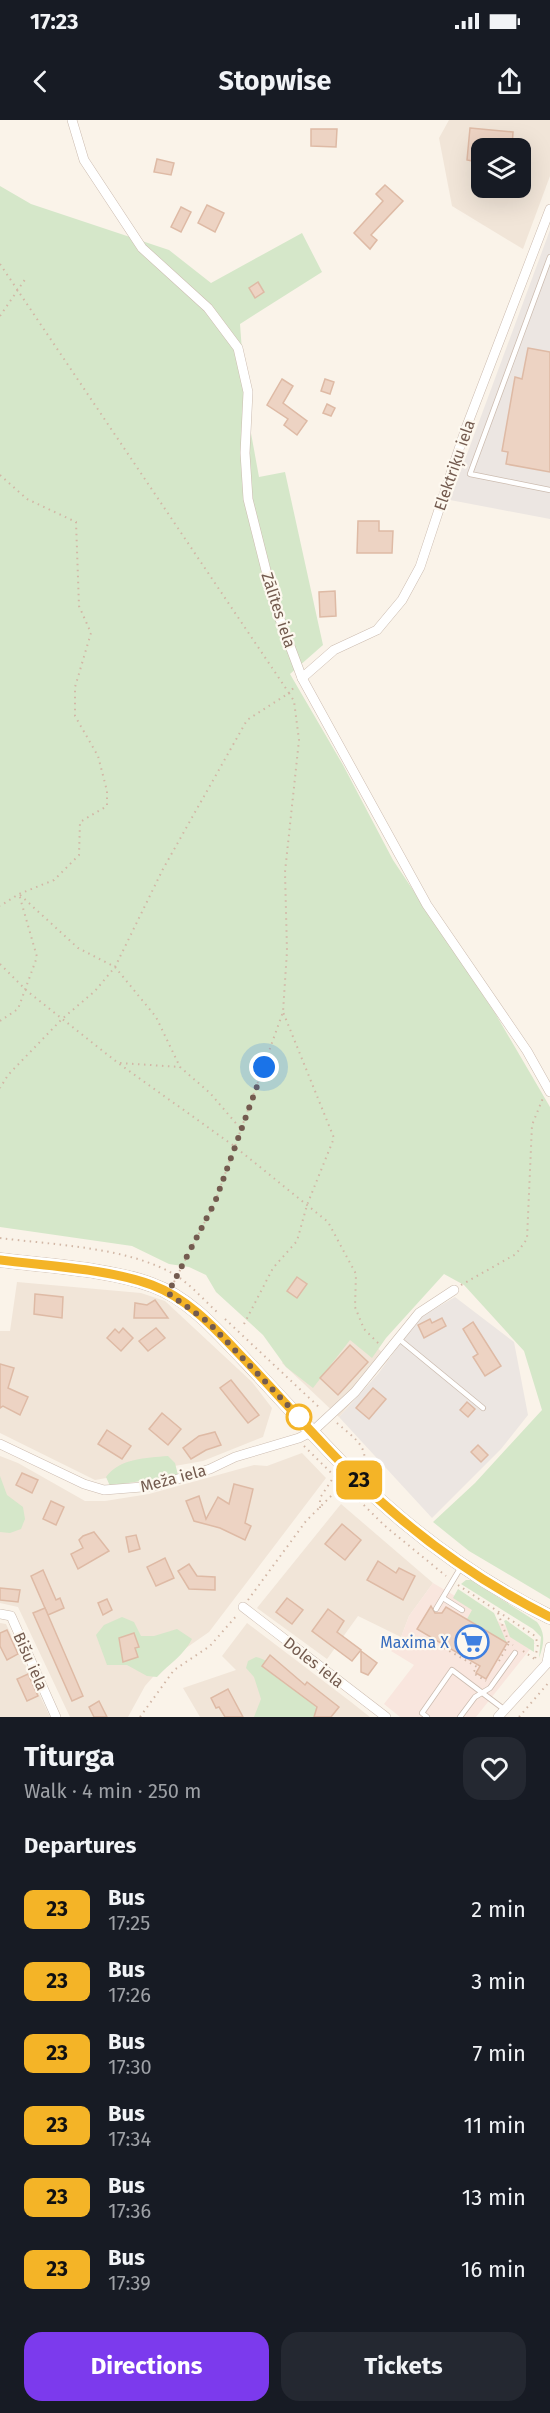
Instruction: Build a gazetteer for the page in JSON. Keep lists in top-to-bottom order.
{
  "streets": {
    "street": [
      "Elektriķu iela",
      "Zālītes iela",
      "Meža iela",
      "Bišu iela",
      "Doles iela"
    ]
  },
  "crossings": [
    ["Elektriķu iela", "Zālītes iela"]
  ],
  "places": {
    "supermarket": ["Maxima X"]
  },
  "lines": ["bus line 23"],
  "page": {
    "status": "17:23",
    "header": "Stopwise",
    "on_map": "23",
    "heading": [
      ["Titurga", "Walk · 4 min · 250 m"],
      "Departures"
    ],
    "list": [
      {
        "mark": "23",
        "name": "Bus",
        "note": "17:25",
        "value": "2 min"
      },
      {
        "mark": "23",
        "name": "Bus",
        "note": "17:26",
        "value": "3 min"
      },
      {
        "mark": "23",
        "name": "Bus",
        "note": "17:30",
        "value": "7 min"
      },
      {
        "mark": "23",
        "name": "Bus",
        "note": "17:34",
        "value": "11 min"
      },
      {
        "mark": "23",
        "name": "Bus",
        "note": "17:36",
        "value": "13 min"
      },
      {
        "mark": "23",
        "name": "Bus",
        "note": "17:39",
        "value": "16 min"
      }
    ],
    "buttons": ["Directions", "Tickets"]
  }
}
